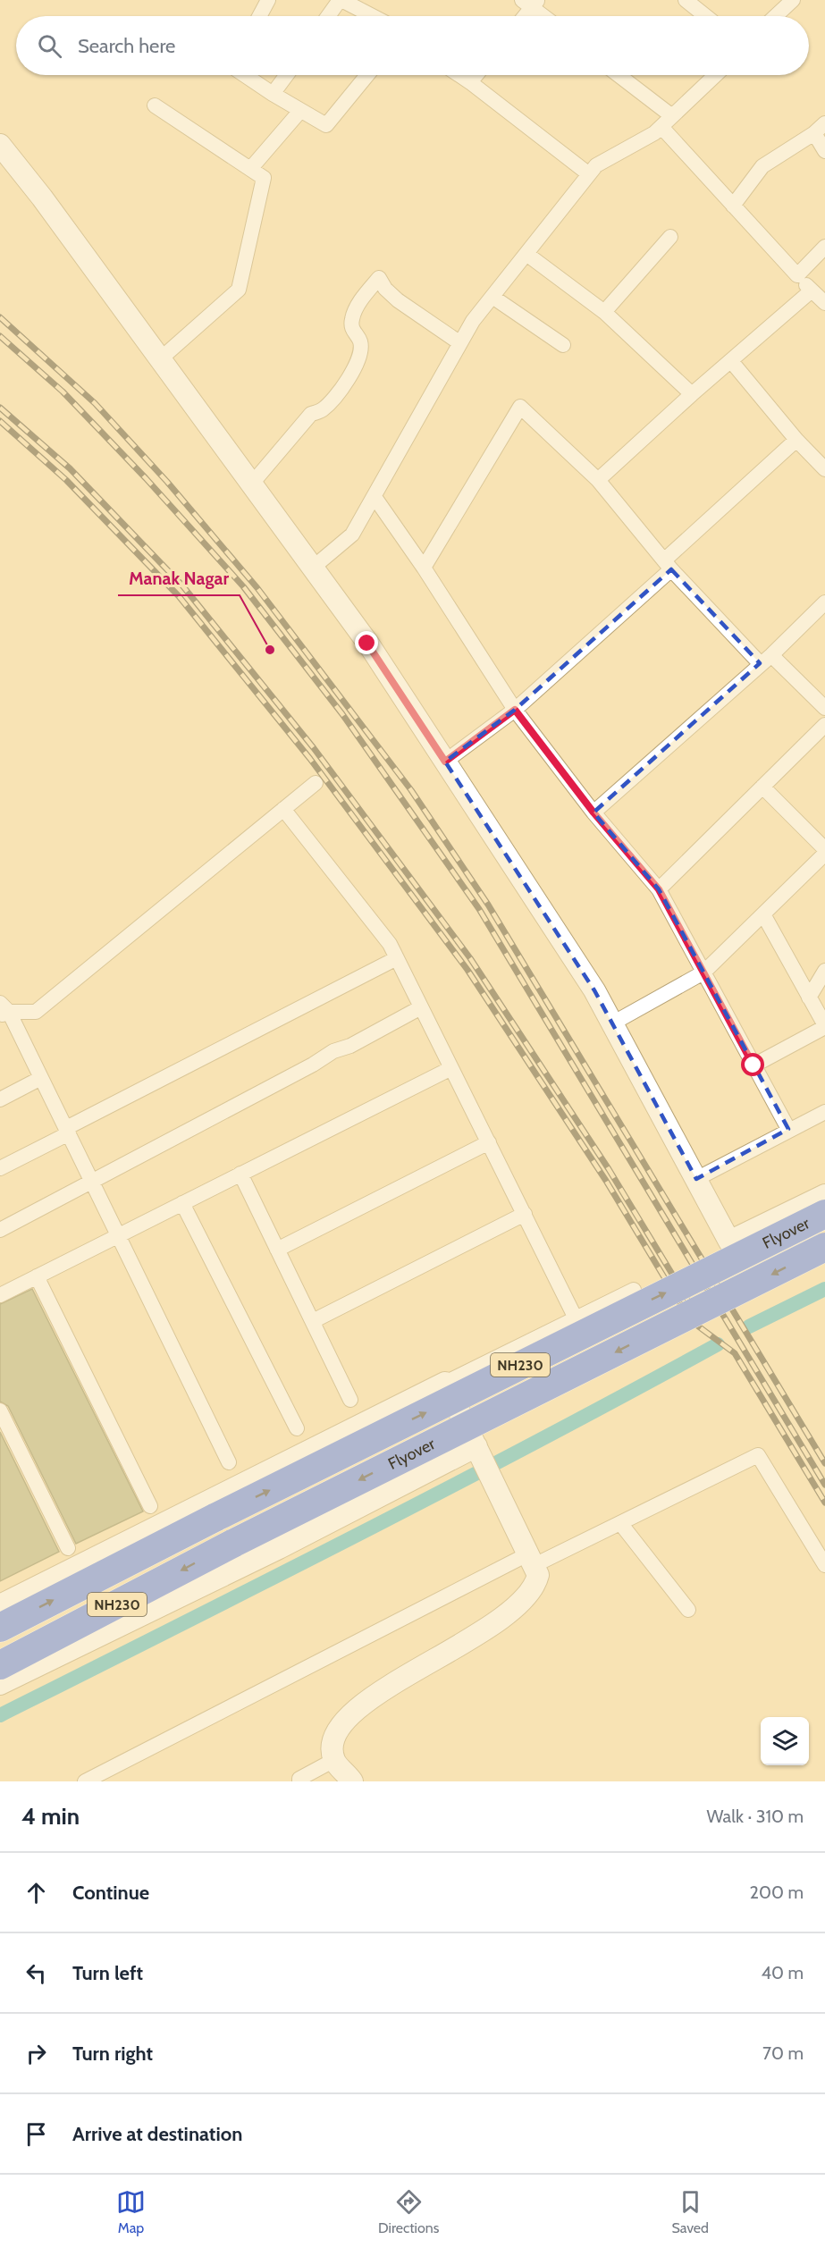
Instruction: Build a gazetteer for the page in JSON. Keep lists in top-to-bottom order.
{
  "streets": {
    "highway": ["Flyover", "NH230"]
  },
  "places": ["Manak Nagar"],
  "page": {
    "search": "Search here",
    "heading": ["4 min", "Walk · 310 m"],
    "list": [
      ["Continue", "200 m"],
      ["Turn left", "40 m"],
      ["Turn right", "70 m"],
      "Arrive at destination"
    ],
    "nav": ["Map", "Directions", "Saved"]
  }
}
